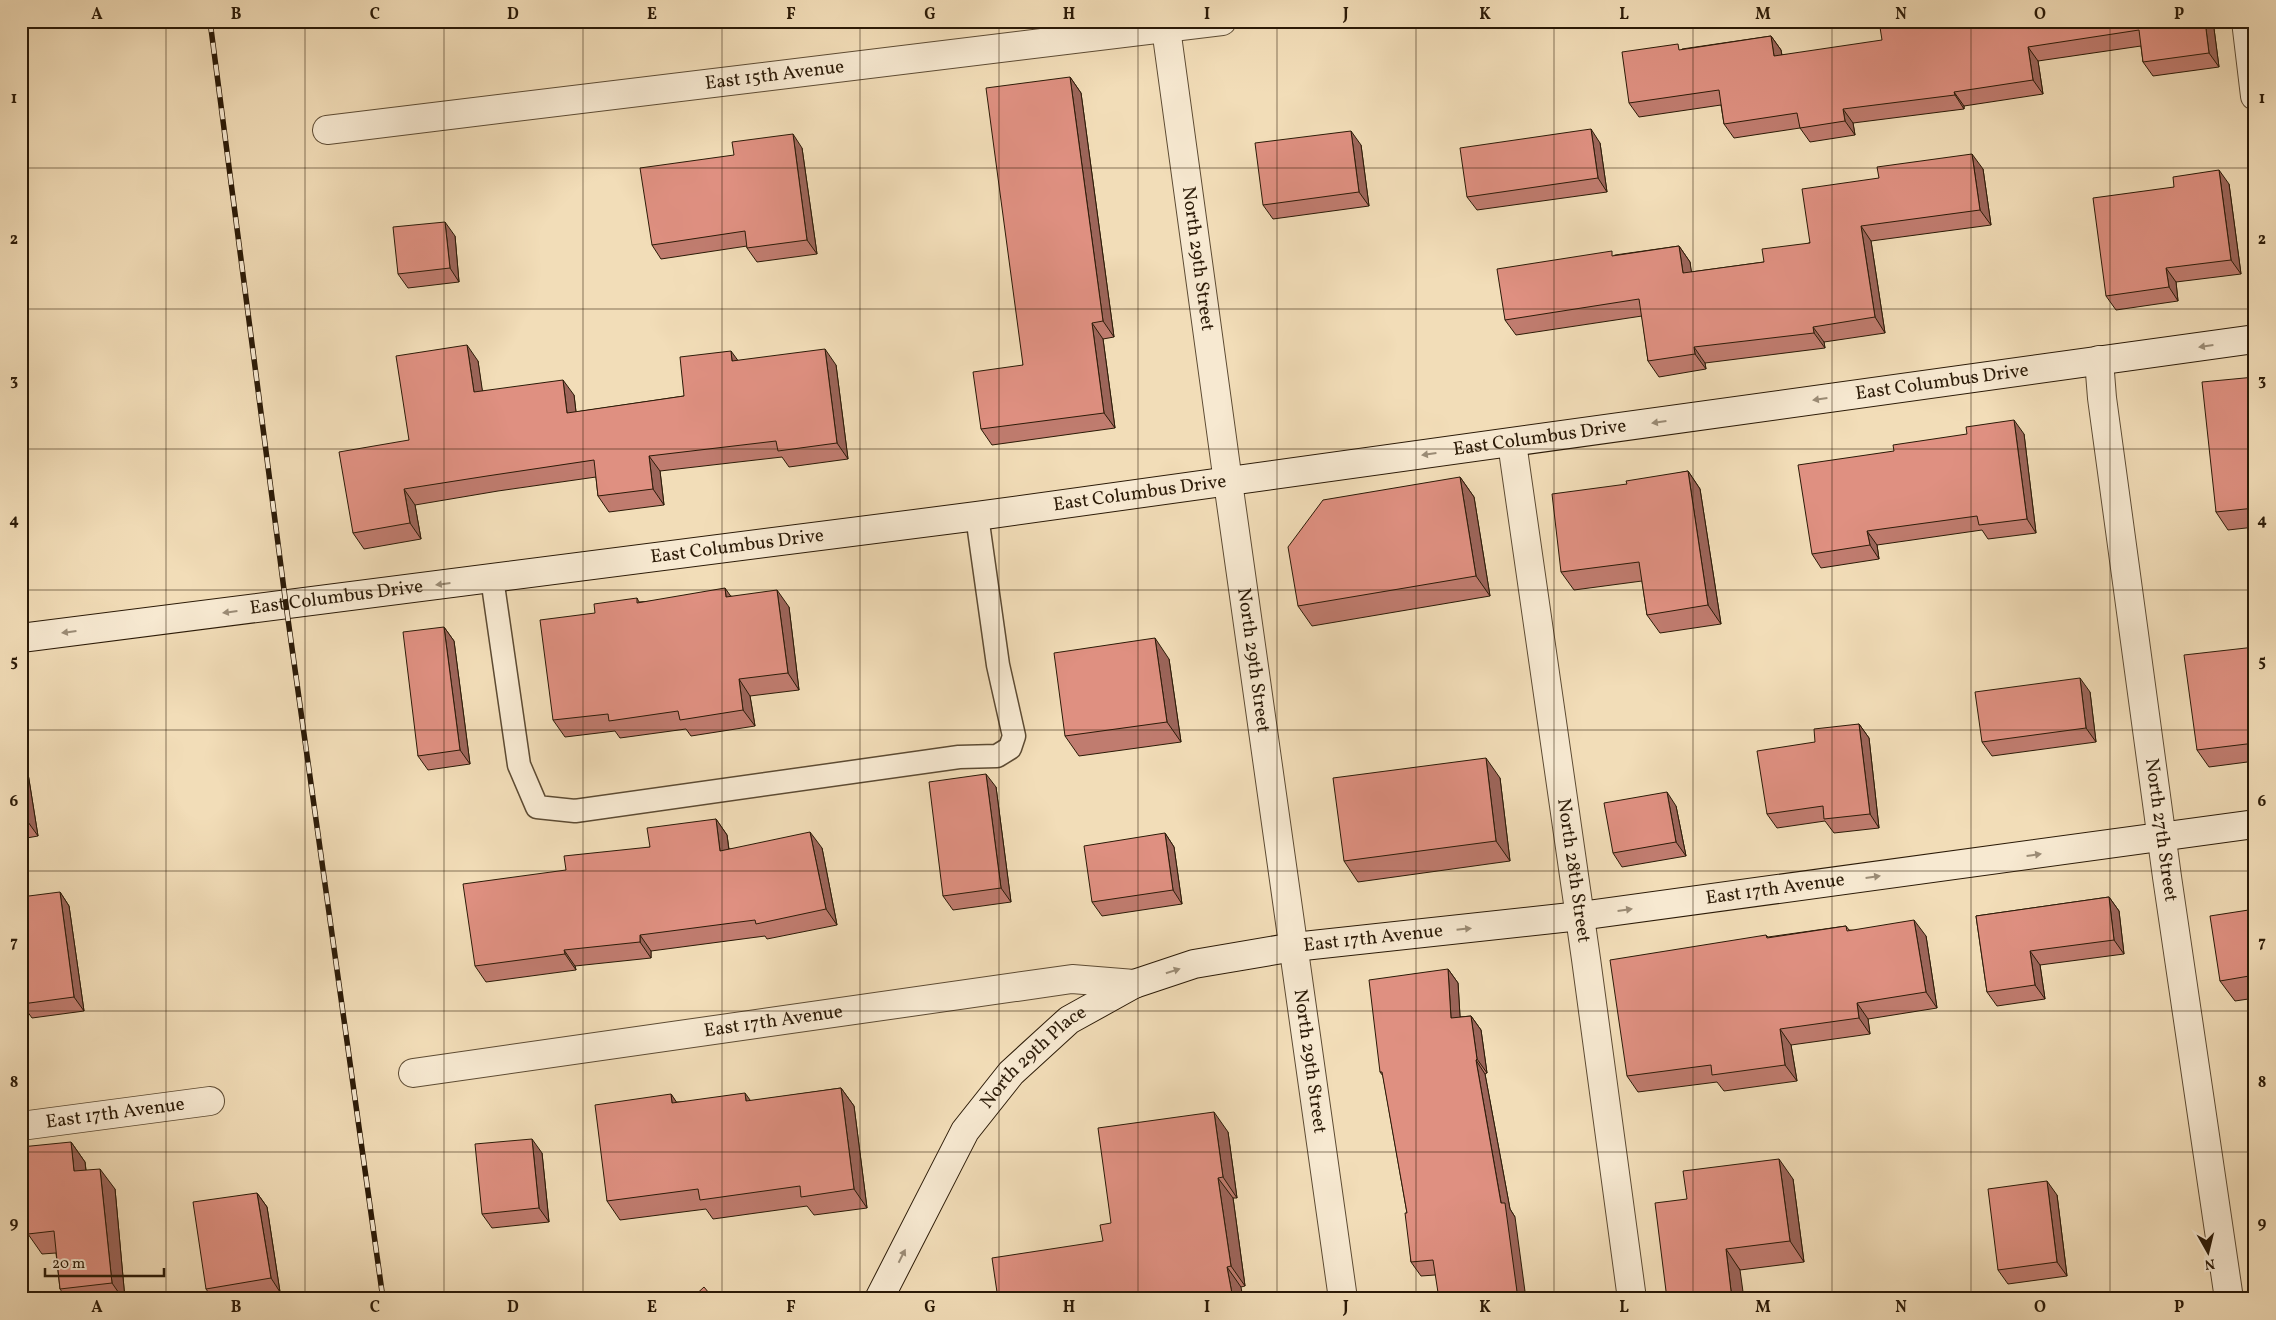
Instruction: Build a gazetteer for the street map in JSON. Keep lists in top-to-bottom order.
{
  "streets": {
    "street": [
      "East 15th Avenue",
      "North 29th Street",
      "East Columbus Drive",
      "North 27th Street",
      "North 28th Street",
      "East 17th Avenue",
      "North 29th Place"
    ]
  },
  "crossings": [
    ["East 15th Avenue", "North 29th Street"],
    ["North 29th Street", "East Columbus Drive"],
    ["North 29th Street", "East 17th Avenue"],
    ["North 29th Street", "North 29th Place"],
    ["East Columbus Drive", "North 27th Street"],
    ["East Columbus Drive", "North 28th Street"],
    ["North 27th Street", "East 17th Avenue"],
    ["North 28th Street", "East 17th Avenue"],
    ["East 17th Avenue", "North 29th Place"]
  ],
  "one_way": ["East Columbus Drive", "East 17th Avenue", "North 29th Place"],
  "scale_bar": "20 m",
  "north": "bottom",
  "grid": {
    "columns": [
      "A",
      "B",
      "C",
      "D",
      "E",
      "F",
      "G",
      "H",
      "I",
      "J",
      "K",
      "L",
      "M",
      "N",
      "O",
      "P"
    ],
    "rows": [
      "1",
      "2",
      "3",
      "4",
      "5",
      "6",
      "7",
      "8",
      "9"
    ]
  }
}
